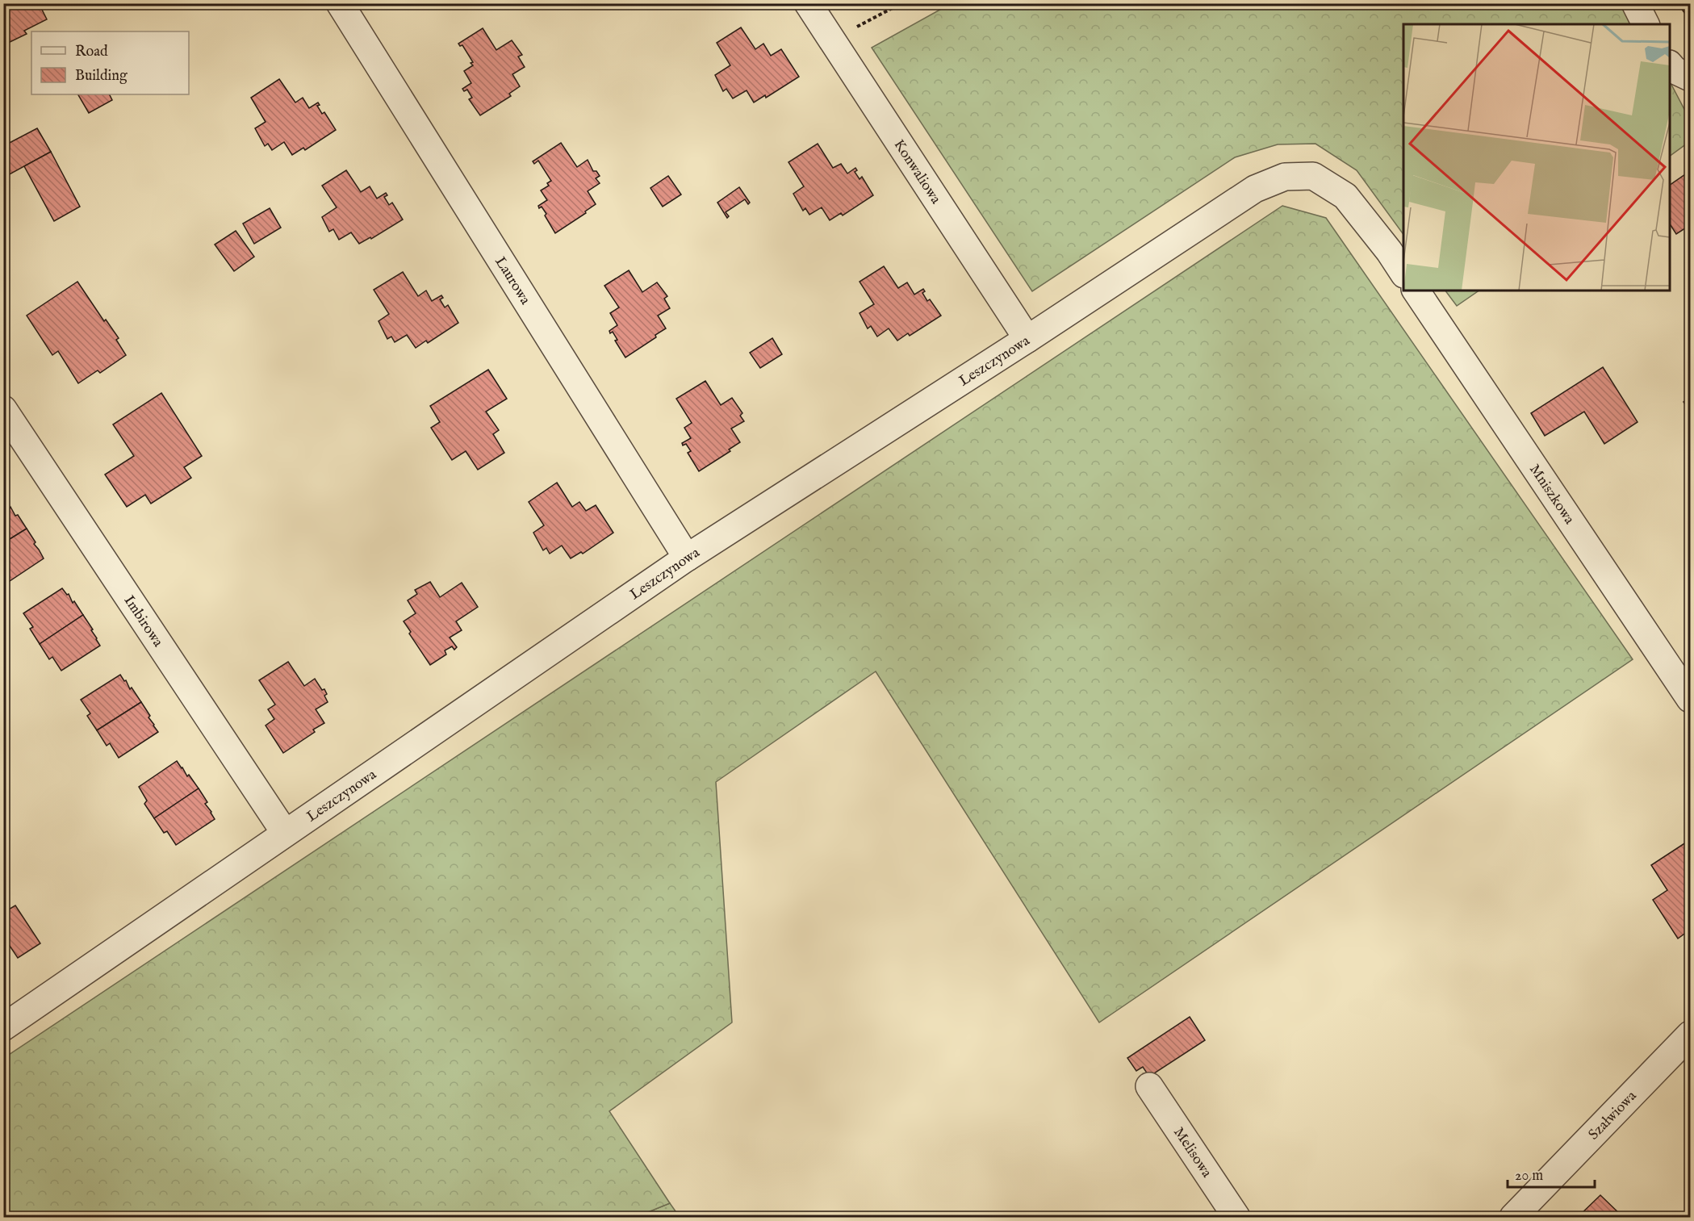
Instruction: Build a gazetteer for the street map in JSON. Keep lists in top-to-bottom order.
{
  "streets": {
    "street": [
      "Konwaliowa",
      "Laurowa",
      "Leszczynowa",
      "Mniszkowa",
      "Imbirowa",
      "Szałwiowa",
      "Melisowa"
    ]
  },
  "crossings": [
    ["Konwaliowa", "Leszczynowa"],
    ["Laurowa", "Leszczynowa"],
    ["Leszczynowa", "Imbirowa"]
  ],
  "legend": ["Road", "Building"],
  "scale_bar": "20 m"
}
